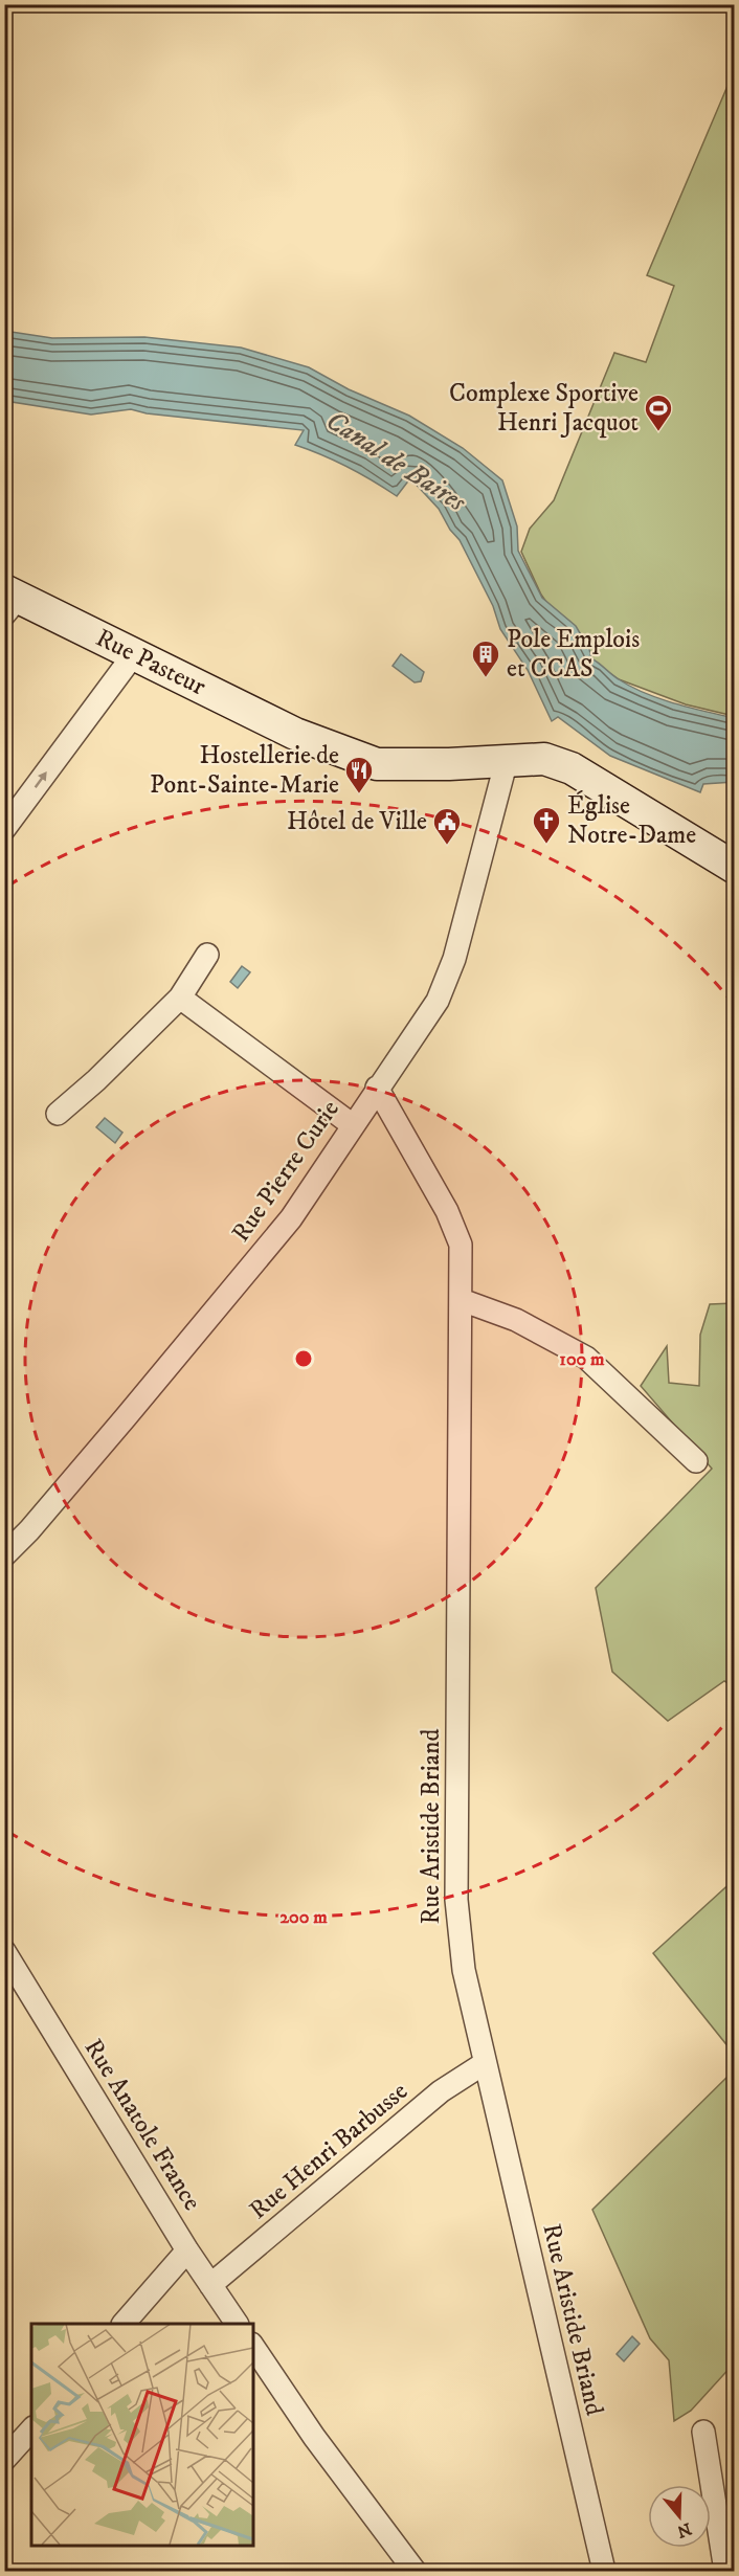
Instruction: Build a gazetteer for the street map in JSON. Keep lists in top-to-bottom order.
{
  "streets": {
    "main road": ["Rue Pasteur"],
    "street": [
      "Rue Pierre Curie",
      "Rue Aristide Briand",
      "Rue Anatole France",
      "Rue Henri Barbusse"
    ]
  },
  "crossings": [
    ["Rue Pasteur", "Rue Pierre Curie"],
    ["Rue Pierre Curie", "Rue Aristide Briand"],
    ["Rue Aristide Briand", "Rue Henri Barbusse"],
    ["Rue Anatole France", "Rue Henri Barbusse"]
  ],
  "water": ["Canal de Baires"],
  "places": {
    "sports": ["Complexe Sportive Henri Jacquot"],
    "building": ["Pole Emplois et CCAS"],
    "restaurant": ["Hostellerie de Pont-Sainte-Marie"],
    "church": ["Église Notre-Dame"],
    "public building": ["Hôtel de Ville"]
  },
  "north": "bottom",
  "rings": ["100 m", "200 m"]
}
